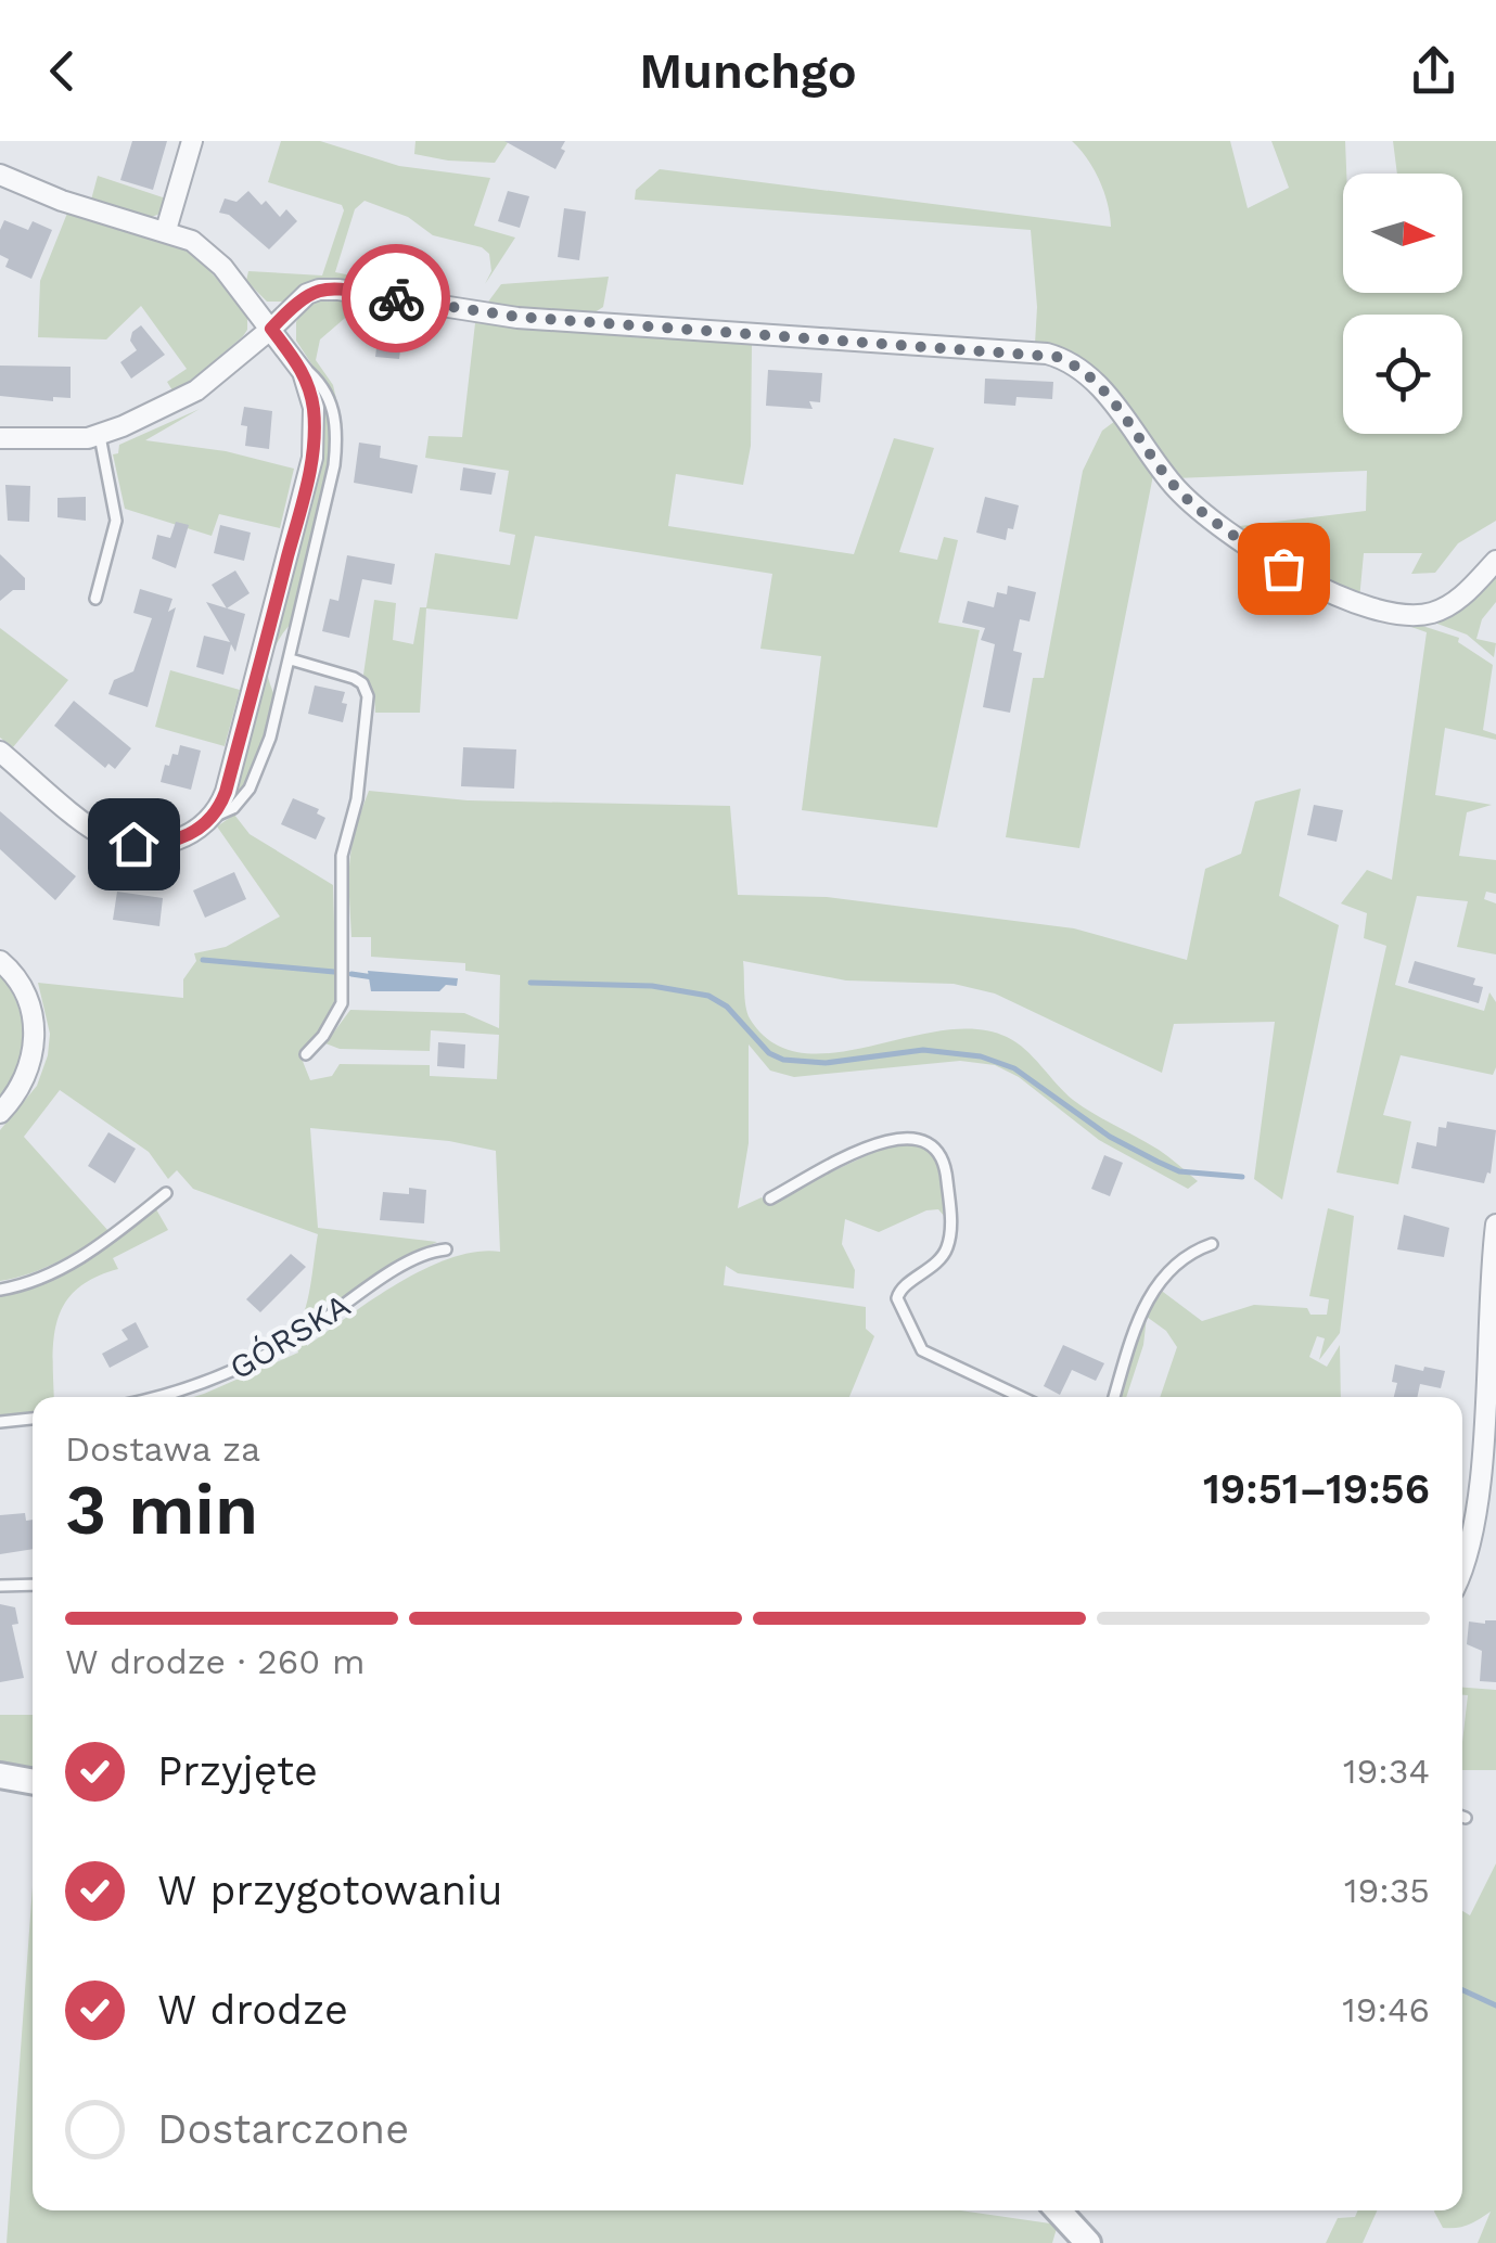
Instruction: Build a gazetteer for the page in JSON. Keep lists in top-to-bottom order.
{
  "streets": {
    "lane": ["GÓRSKA"]
  },
  "north": "right",
  "page": {
    "header": "Munchgo",
    "heading": ["3 min", "Dostawa za", "19:51–19:56"],
    "bar": "W drodze · 260 m",
    "list": [
      ["Przyjęte", "19:34"],
      ["W przygotowaniu", "19:35"],
      ["W drodze", "19:46"],
      "Dostarczone"
    ]
  }
}
